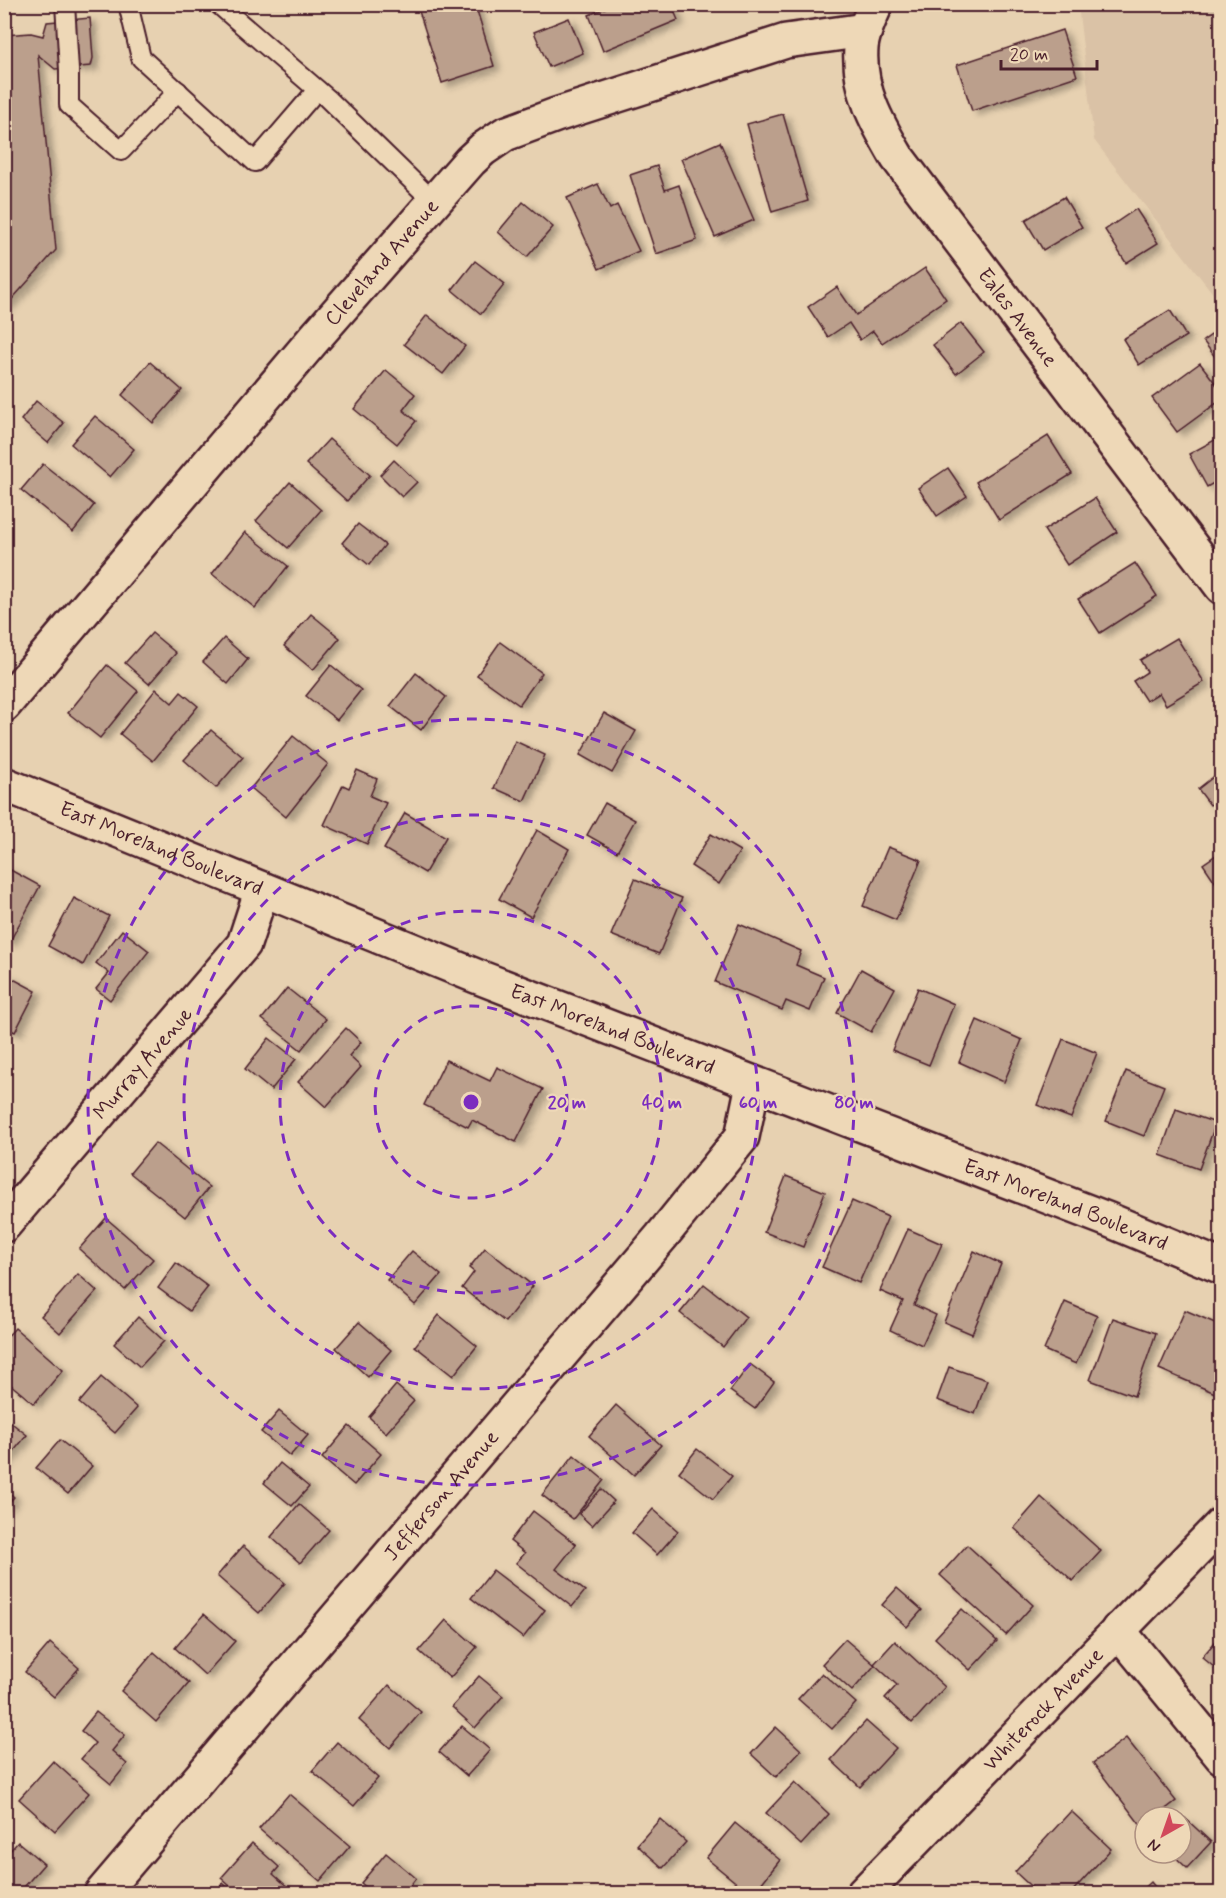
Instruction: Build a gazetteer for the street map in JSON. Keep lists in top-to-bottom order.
{
  "streets": {
    "street": [
      "Cleveland Avenue",
      "Eales Avenue",
      "East Moreland Boulevard",
      "Murray Avenue",
      "Jefferson Avenue",
      "Whiterock Avenue"
    ]
  },
  "crossings": [
    ["Cleveland Avenue", "Eales Avenue"],
    ["East Moreland Boulevard", "Murray Avenue"],
    ["East Moreland Boulevard", "Jefferson Avenue"]
  ],
  "scale_bar": "20 m",
  "north": "bottom left",
  "rings": [
    "20 m",
    "40 m",
    "60 m",
    "80 m"
  ]
}
